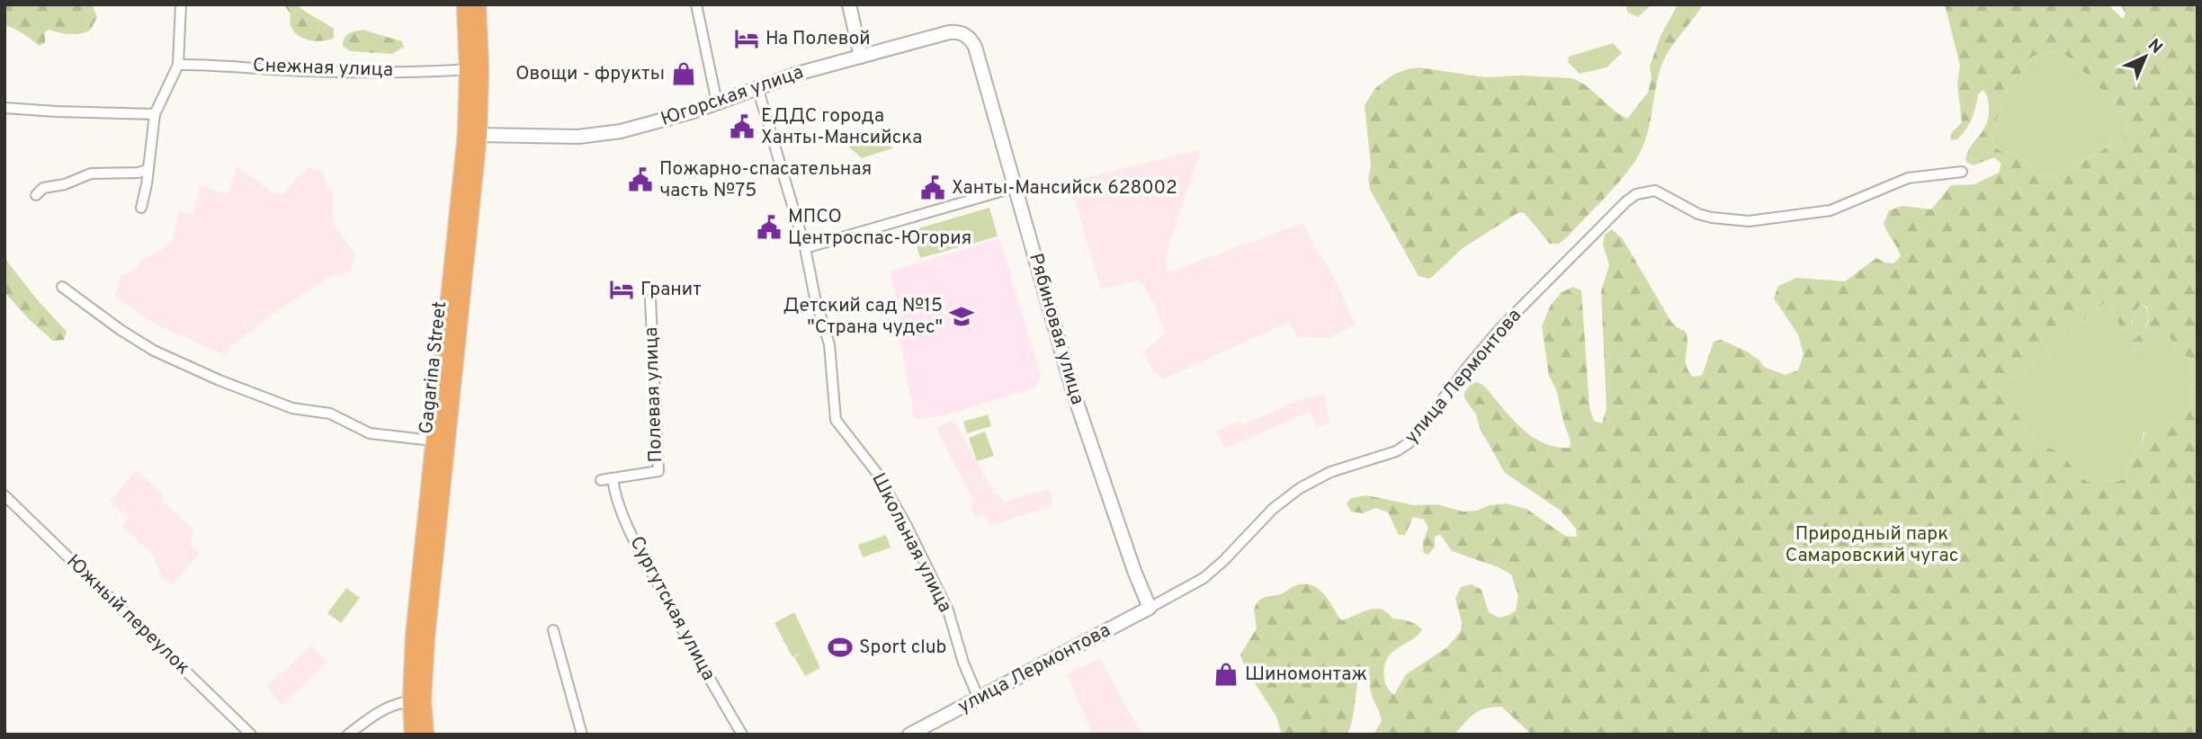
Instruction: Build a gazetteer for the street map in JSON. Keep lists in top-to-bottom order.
{
  "streets": {
    "main road": ["Gagarina Street"],
    "street": [
      "Снежная улица",
      "Югорская улица",
      "Рябиновая улица",
      "улица Лермонтова",
      "Полевая улица",
      "Школьная улица",
      "Сургутская улица",
      "Южный переулок"
    ]
  },
  "crossings": [
    ["Снежная улица", "Gagarina Street"],
    ["Югорская улица", "Рябиновая улица"],
    ["Югорская улица", "Gagarina Street"],
    ["Рябиновая улица", "улица Лермонтова"],
    ["улица Лермонтова", "Школьная улица"],
    ["Полевая улица", "Сургутская улица"]
  ],
  "parks": ["Природный парк Самаровский чугас"],
  "places": {
    "hotel": ["На Полевой", "Гранит"],
    "shop": ["Овощи - фрукты", "Шиномонтаж"],
    "public building": [
      "ЕДДС города Ханты-Мансийска",
      "Пожарно-спасательная часть №75",
      "Ханты-Мансийск 628002",
      "МПСО Центроспас-Югория"
    ],
    "school or university": ["Детский сад №15 \"Страна чудес\""],
    "sports": ["Sport club"]
  },
  "north": "top right"
}
